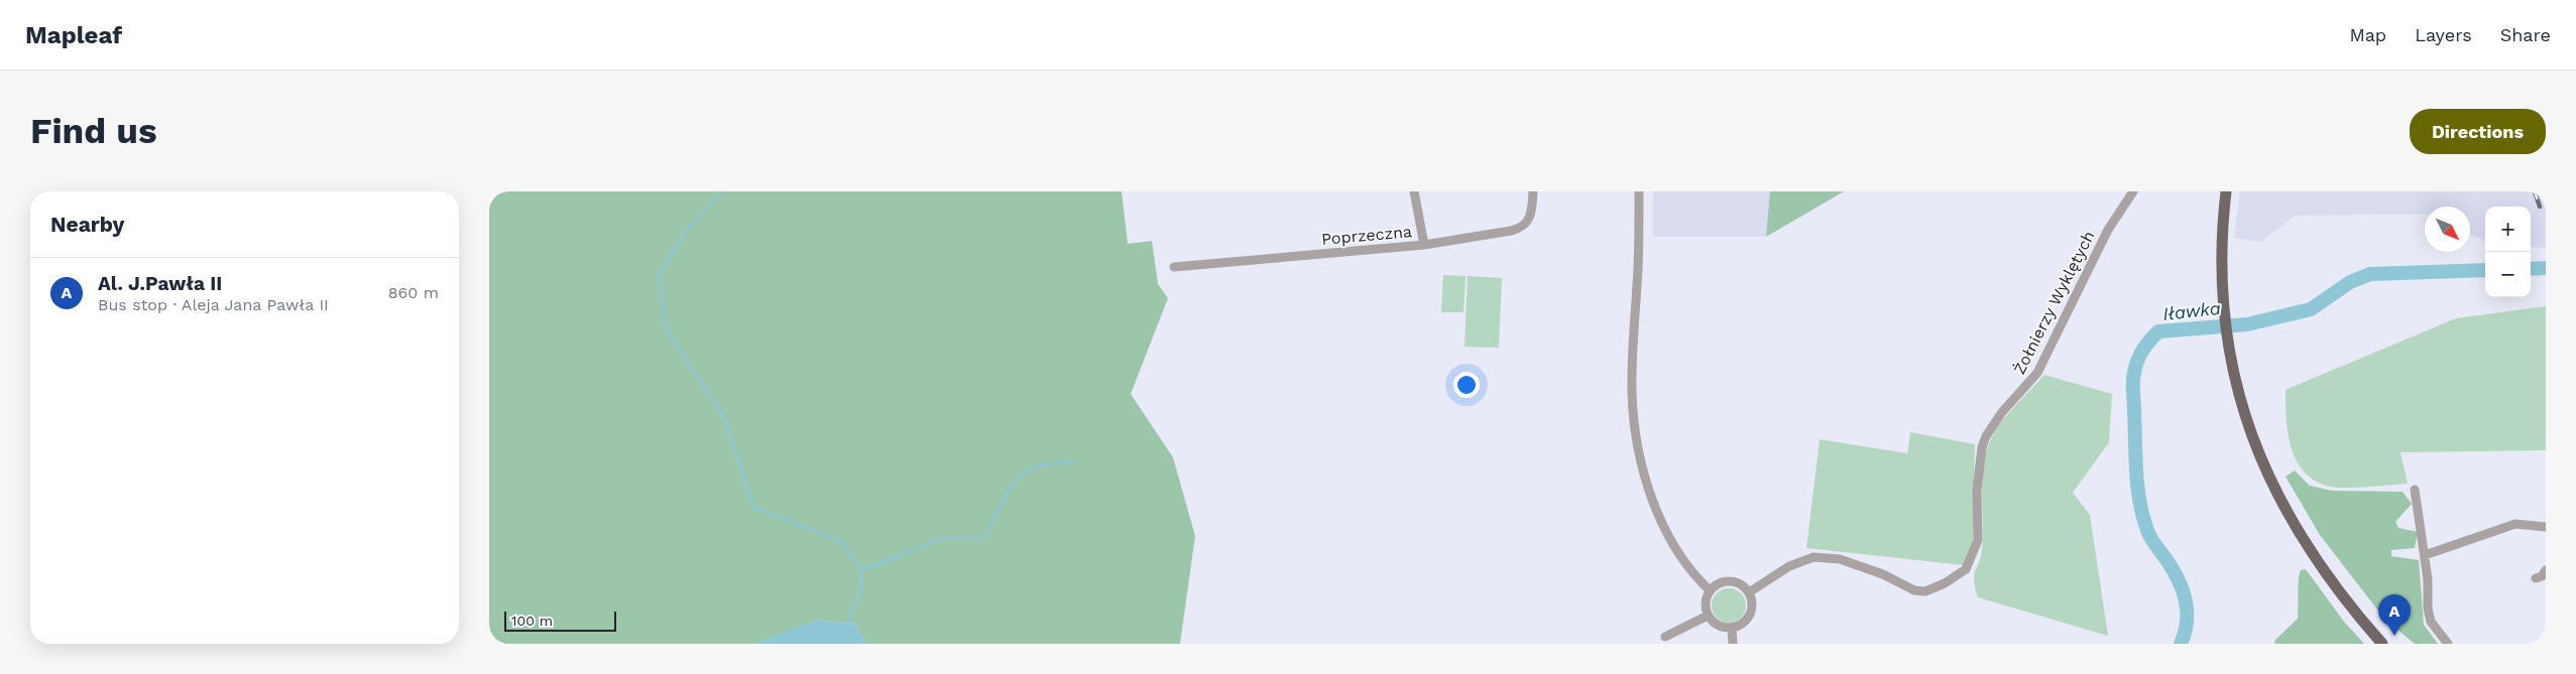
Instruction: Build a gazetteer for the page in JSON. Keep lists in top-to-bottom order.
{
  "streets": {
    "street": ["Poprzeczna", "Żołnierzy Wyklętych"]
  },
  "water": ["Iławka"],
  "scale_bar": "100 m",
  "north": "bottom right",
  "page": {
    "header": "Mapleaf",
    "nav": ["Map", "Layers", "Share"],
    "buttons": "Directions",
    "title": "Find us",
    "heading": "Nearby",
    "map_buttons": ["+", "−"],
    "list": [
      {
        "mark": "A",
        "name": "Al. J.Pawła II",
        "note": "Bus stop · Aleja Jana Pawła II",
        "value": "860 m"
      }
    ],
    "pins": "A",
    "scale": "100 m"
  }
}
